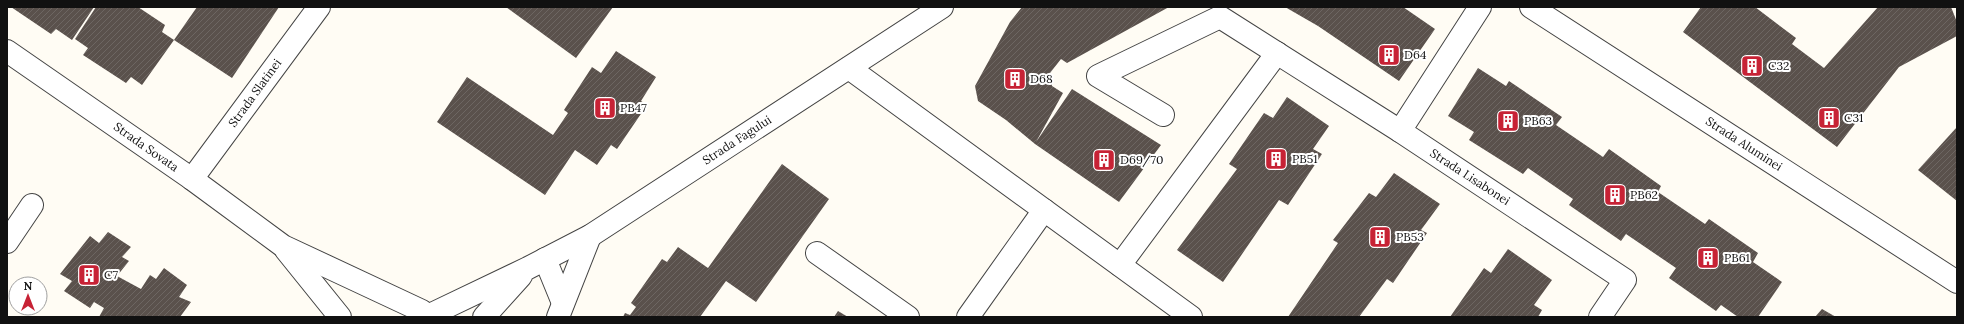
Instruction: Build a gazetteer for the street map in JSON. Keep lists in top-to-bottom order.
{
  "streets": {
    "street": [
      "Strada Slatinei",
      "Strada Fagului",
      "Strada Aluminei",
      "Strada Sovata",
      "Strada Lisabonei"
    ]
  },
  "crossings": [
    ["Strada Slatinei", "Strada Sovata"],
    ["Strada Fagului", "Strada Sovata"]
  ],
  "places": {
    "building": [
      "D64",
      "C32",
      "D68",
      "PB47",
      "C31",
      "PB63",
      "PB51",
      "D69/70",
      "PB62",
      "PB53",
      "PB61",
      "C7"
    ]
  },
  "north": "top"
}
